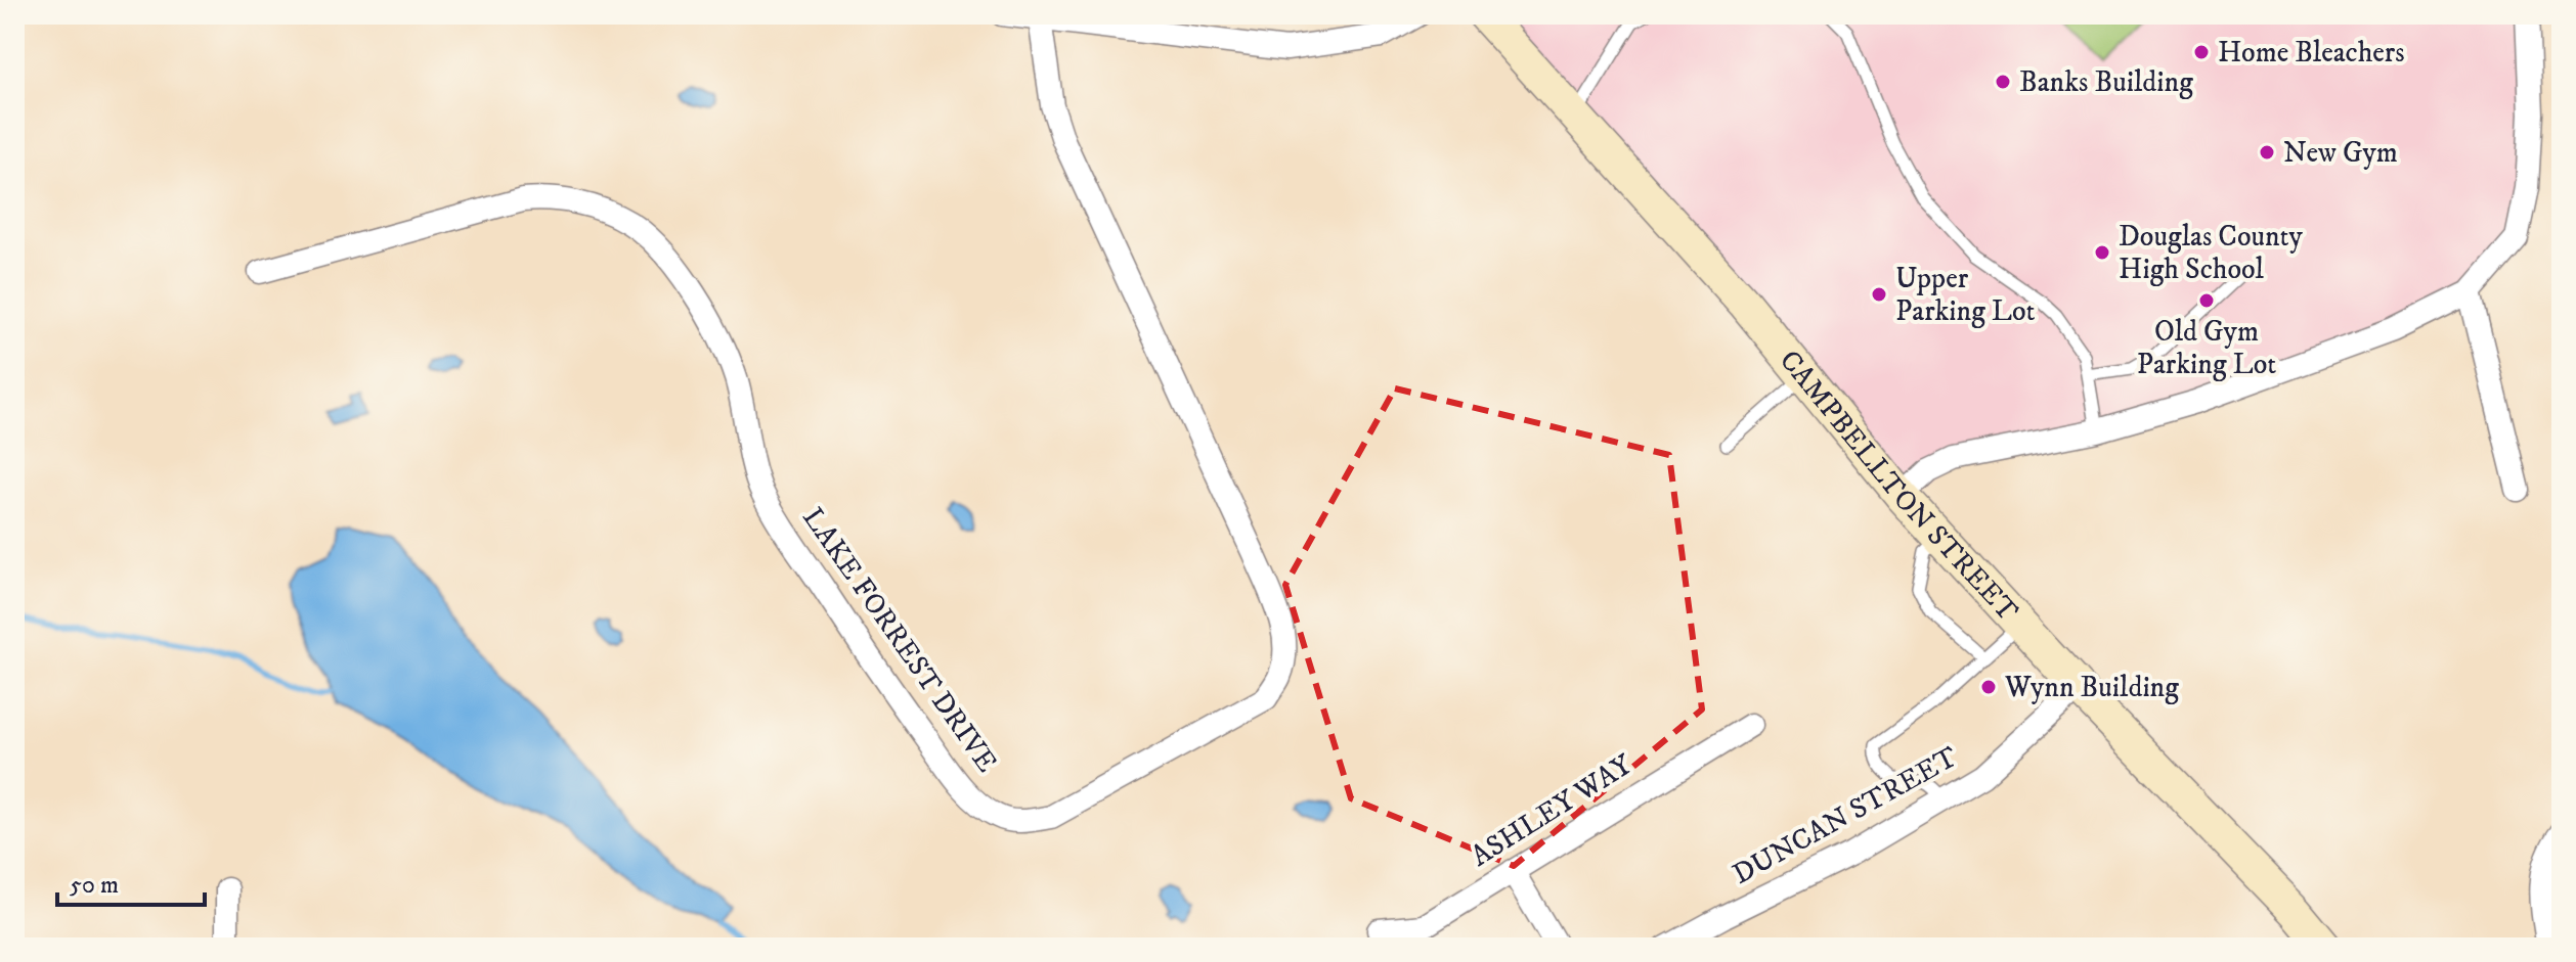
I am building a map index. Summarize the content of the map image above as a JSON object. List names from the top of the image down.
{
  "streets": {
    "main road": ["CAMPBELLTON STREET"],
    "street": ["LAKE FORREST DRIVE", "ASHLEY WAY", "DUNCAN STREET"]
  },
  "crossings": [
    ["CAMPBELLTON STREET", "DUNCAN STREET"]
  ],
  "places": [
    "Home Bleachers",
    "Banks Building",
    "New Gym",
    "Douglas County High School",
    "Upper Parking Lot",
    "Old Gym Parking Lot",
    "Wynn Building"
  ],
  "scale_bar": "50 m"
}
